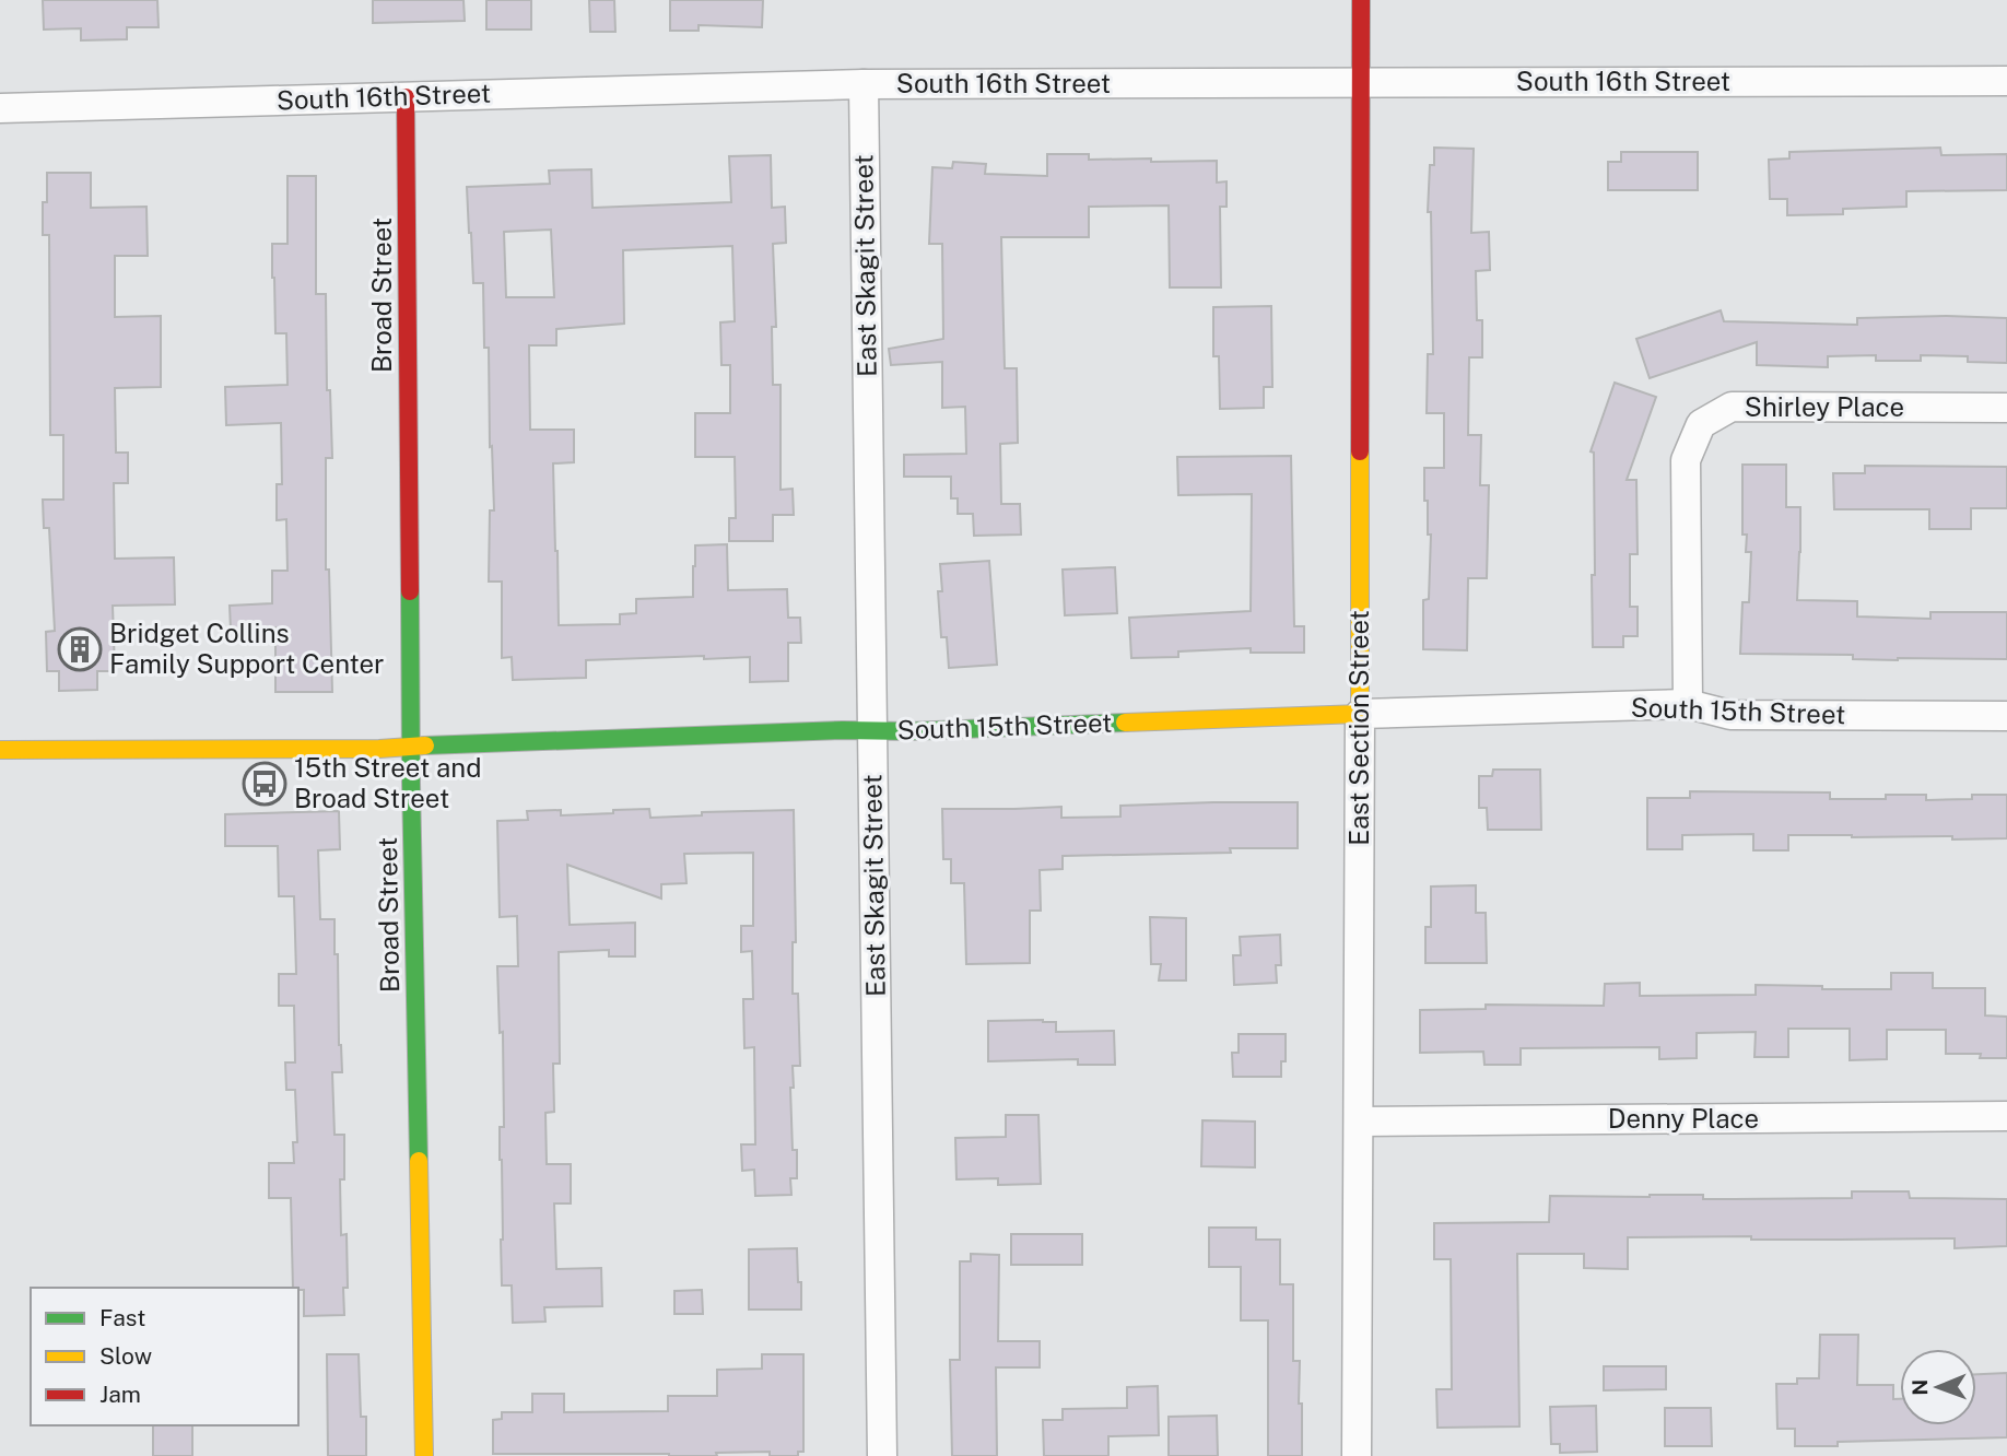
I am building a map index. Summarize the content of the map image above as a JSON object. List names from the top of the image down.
{
  "streets": {
    "street": [
      "South 16th Street",
      "East Skagit Street",
      "Broad Street",
      "Shirley Place",
      "South 15th Street",
      "East Section Street",
      "Denny Place"
    ]
  },
  "crossings": [
    ["South 16th Street", "East Skagit Street"],
    ["South 16th Street", "Broad Street"],
    ["South 16th Street", "East Section Street"],
    ["East Skagit Street", "South 15th Street"],
    ["Broad Street", "South 15th Street"],
    ["Shirley Place", "South 15th Street"],
    ["South 15th Street", "East Section Street"],
    ["East Section Street", "Denny Place"]
  ],
  "places": {
    "building": ["Bridget Collins Family Support Center"],
    "bus stop": ["15th Street and Broad Street"]
  },
  "legend": ["Fast", "Slow", "Jam"],
  "north": "left"
}
